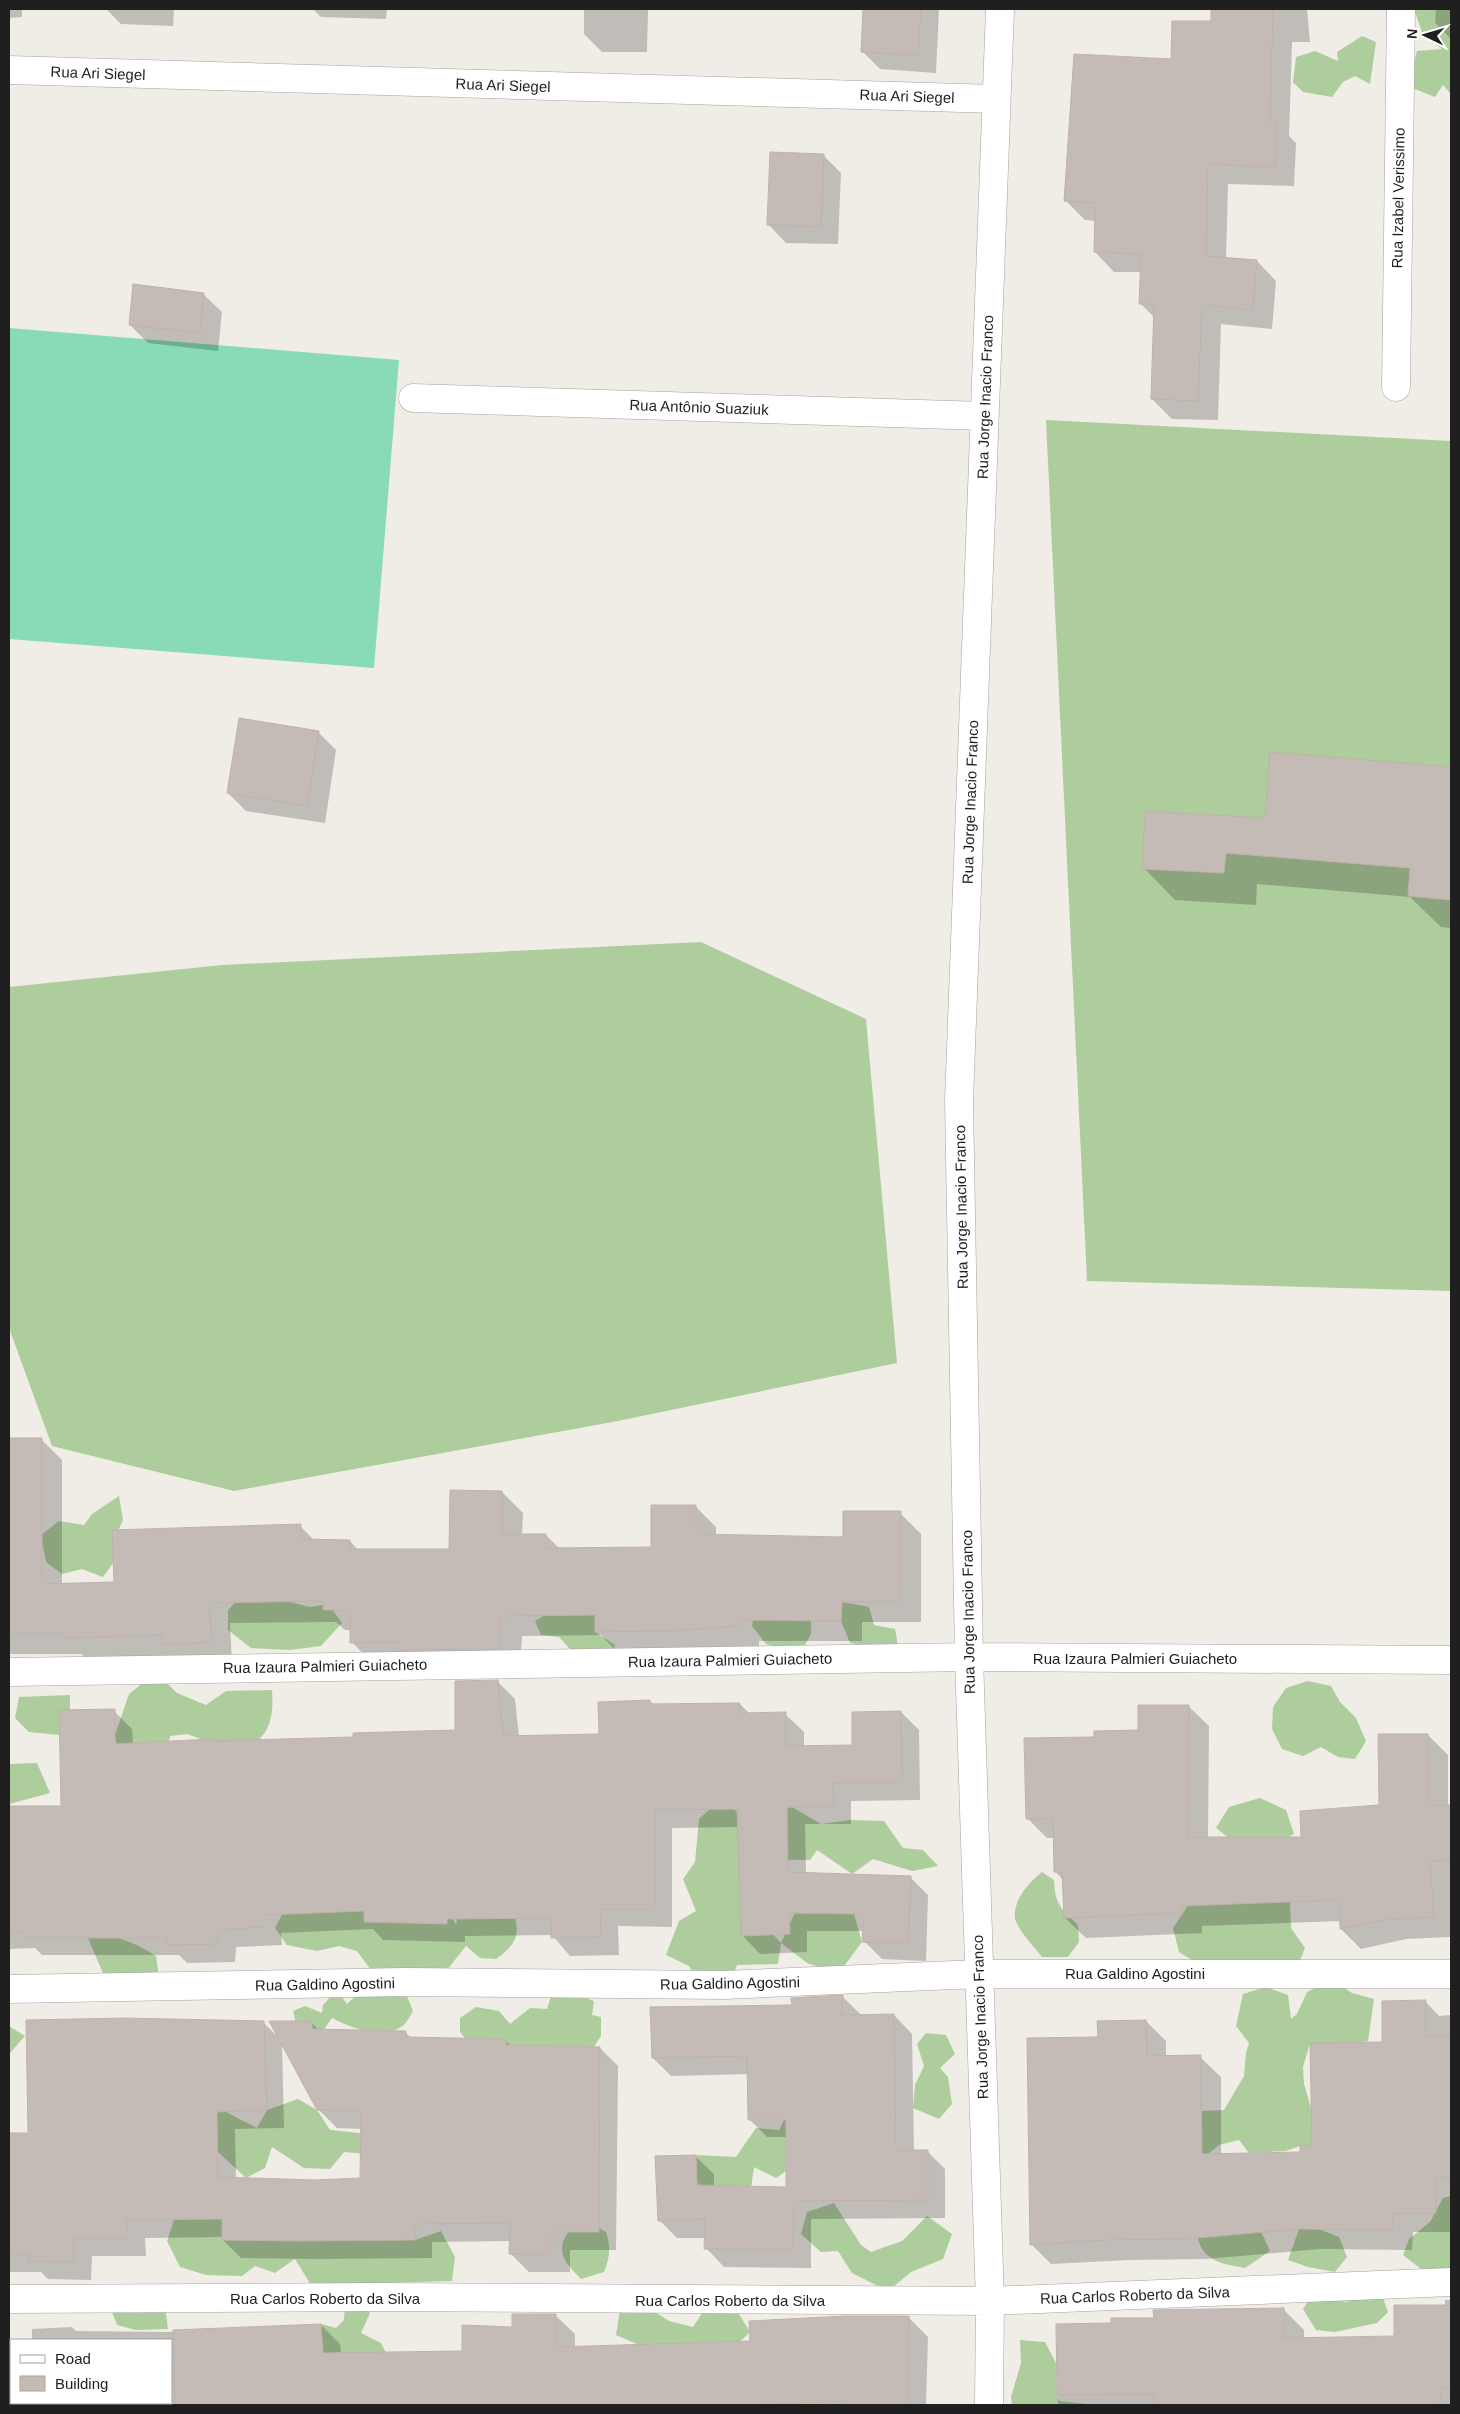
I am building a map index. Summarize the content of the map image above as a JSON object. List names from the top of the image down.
{
  "streets": {
    "street": [
      "Rua Ari Siegel",
      "Rua Izabel Verissimo",
      "Rua Jorge Inacio Franco",
      "Rua Antônio Suaziuk",
      "Rua Izaura Palmieri Guiacheto",
      "Rua Galdino Agostini",
      "Rua Carlos Roberto da Silva"
    ]
  },
  "crossings": [
    ["Rua Ari Siegel", "Rua Jorge Inacio Franco"],
    ["Rua Jorge Inacio Franco", "Rua Antônio Suaziuk"],
    ["Rua Jorge Inacio Franco", "Rua Izaura Palmieri Guiacheto"],
    ["Rua Jorge Inacio Franco", "Rua Galdino Agostini"],
    ["Rua Jorge Inacio Franco", "Rua Carlos Roberto da Silva"]
  ],
  "legend": ["Road", "Building"],
  "north": "left"
}
